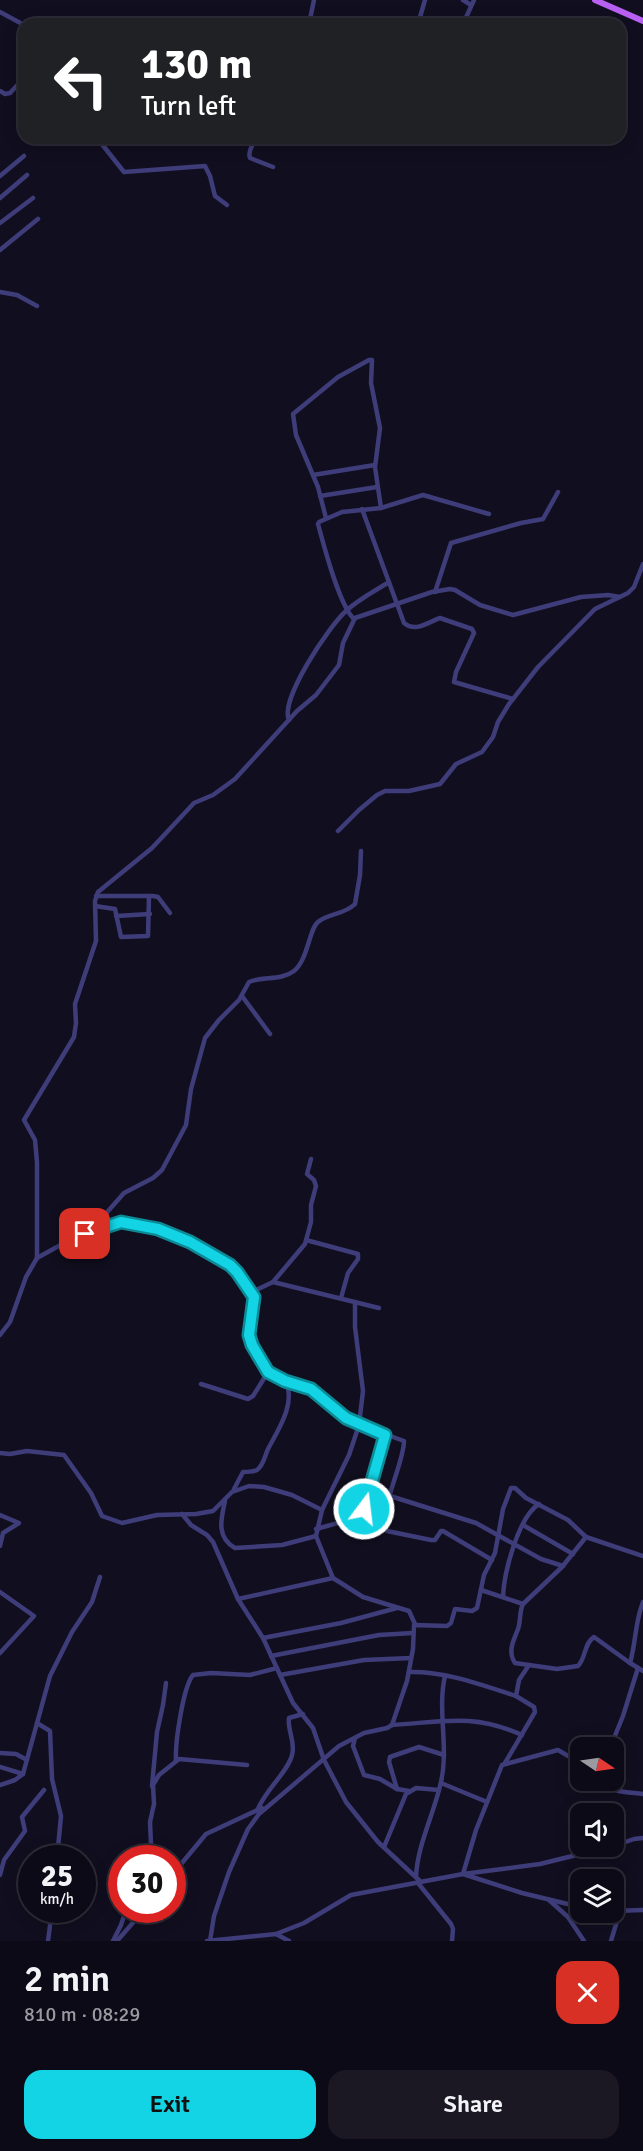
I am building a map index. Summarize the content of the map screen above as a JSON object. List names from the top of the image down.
{
  "north": "right",
  "page": {
    "turn": ["130 m", "Turn left"],
    "speed": "25 km/h",
    "limit": "30",
    "heading": ["2 min", "810 m · 08:29"],
    "buttons": ["Exit", "Share"]
  }
}
